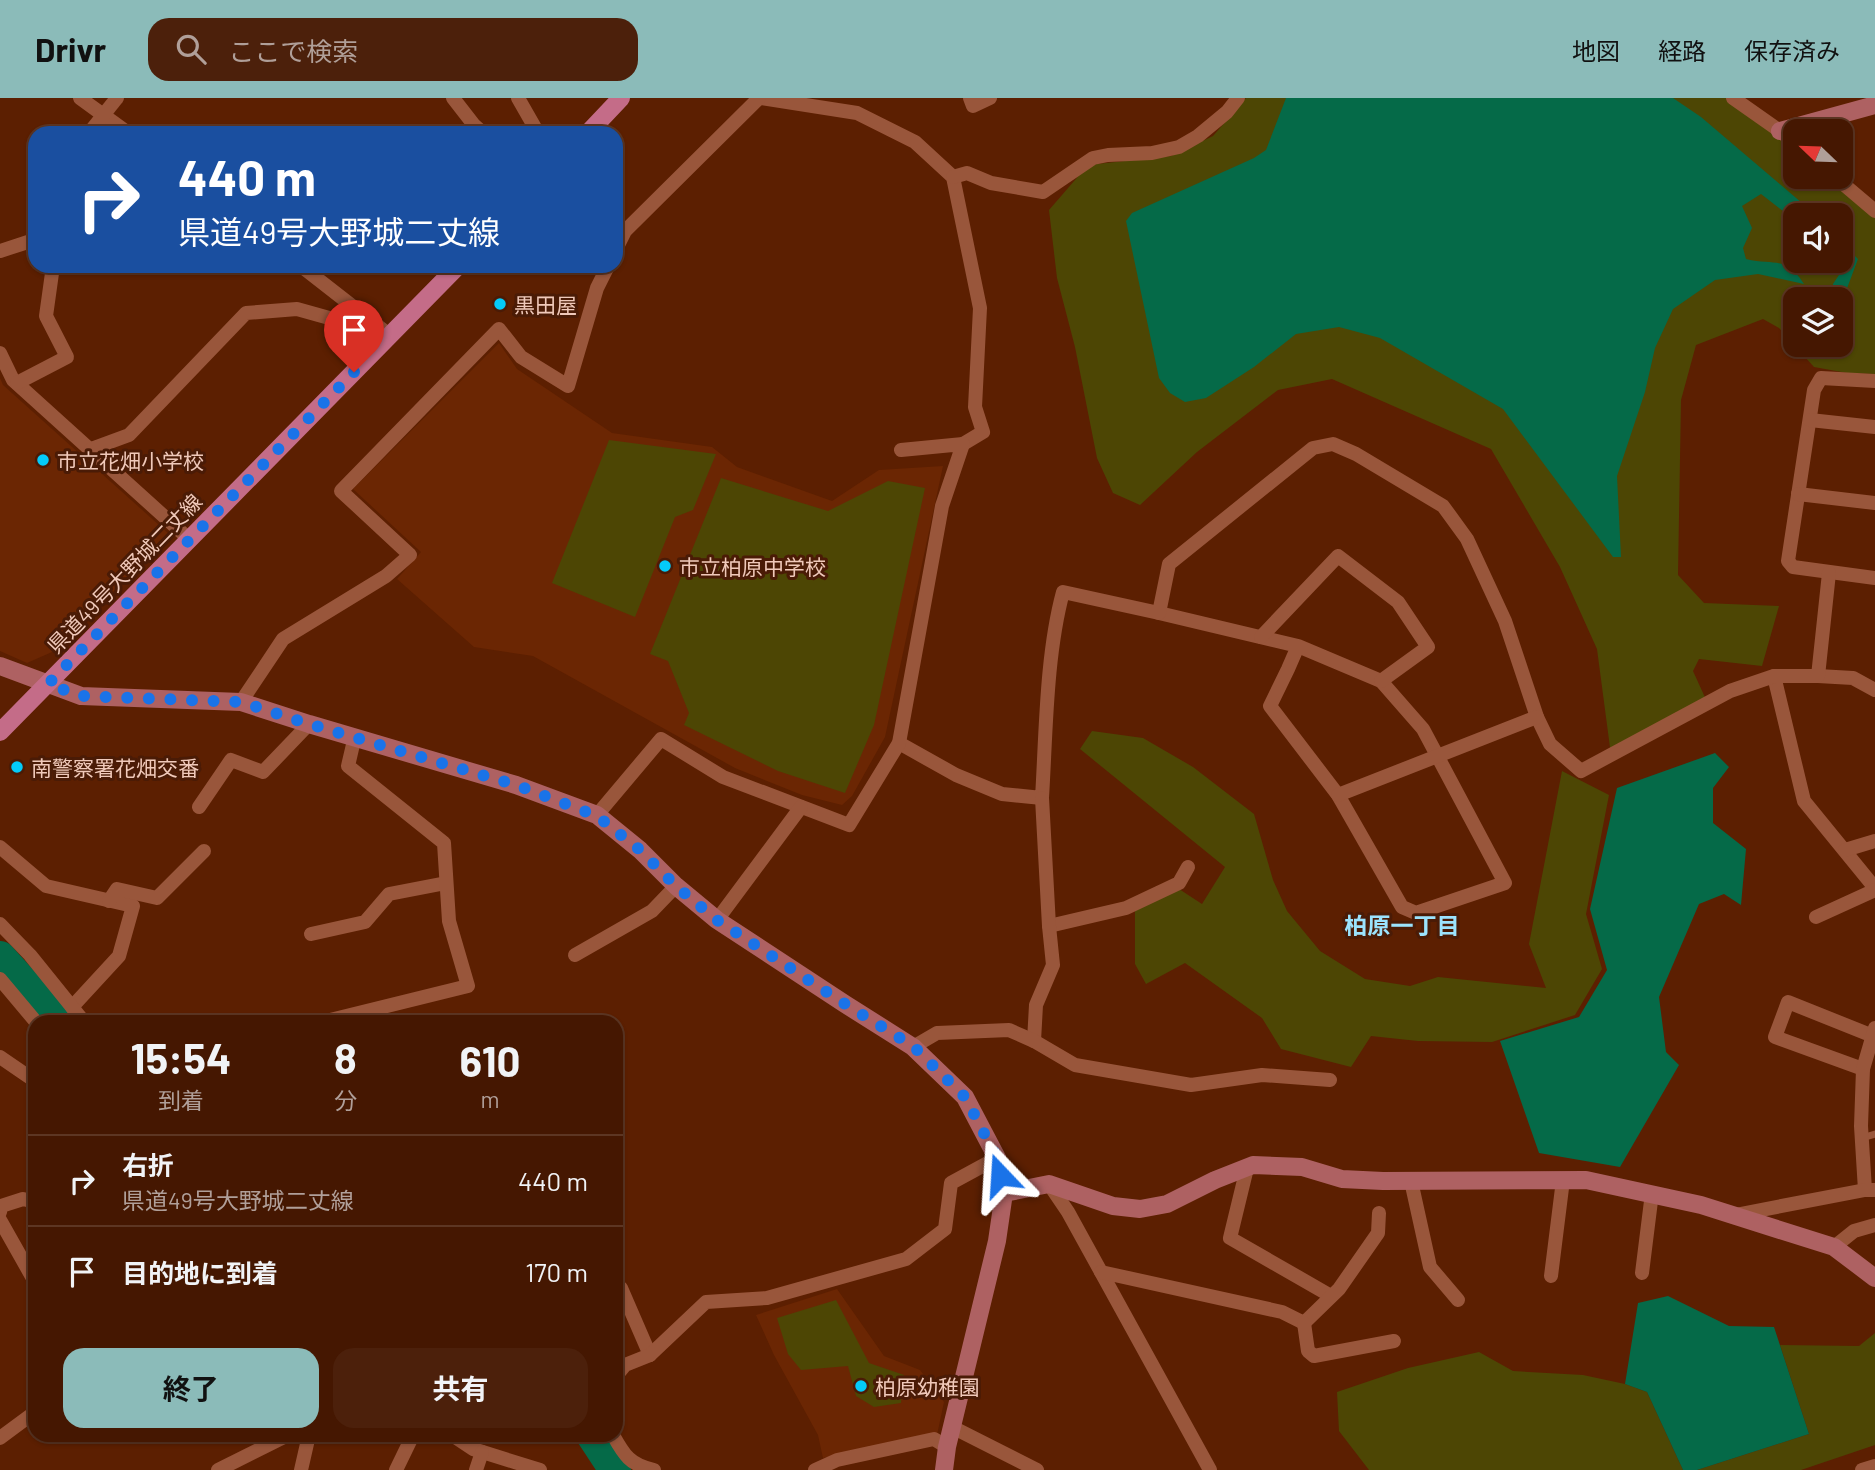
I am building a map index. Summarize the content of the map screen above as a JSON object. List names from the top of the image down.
{
  "streets": {
    "main road": ["県道49号大野城二丈線"]
  },
  "districts": ["柏原一丁目"],
  "places": [
    "黒田屋",
    "市立花畑小学校",
    "市立柏原中学校",
    "南警察署花畑交番",
    "柏原幼稚園"
  ],
  "north": "top left",
  "page": {
    "header": "Drivr",
    "search": "ここで検索",
    "nav": ["地図", "経路", "保存済み"],
    "turn": ["440 m", "県道49号大野城二丈線"],
    "eta": [
      "15:54",
      "到着",
      "8",
      "分",
      "610",
      "m"
    ],
    "list": [
      {
        "name": "右折",
        "note": "県道49号大野城二丈線",
        "value": "440 m"
      },
      {
        "name": "目的地に到着",
        "value": "170 m"
      }
    ],
    "buttons": ["終了", "共有"]
  }
}
